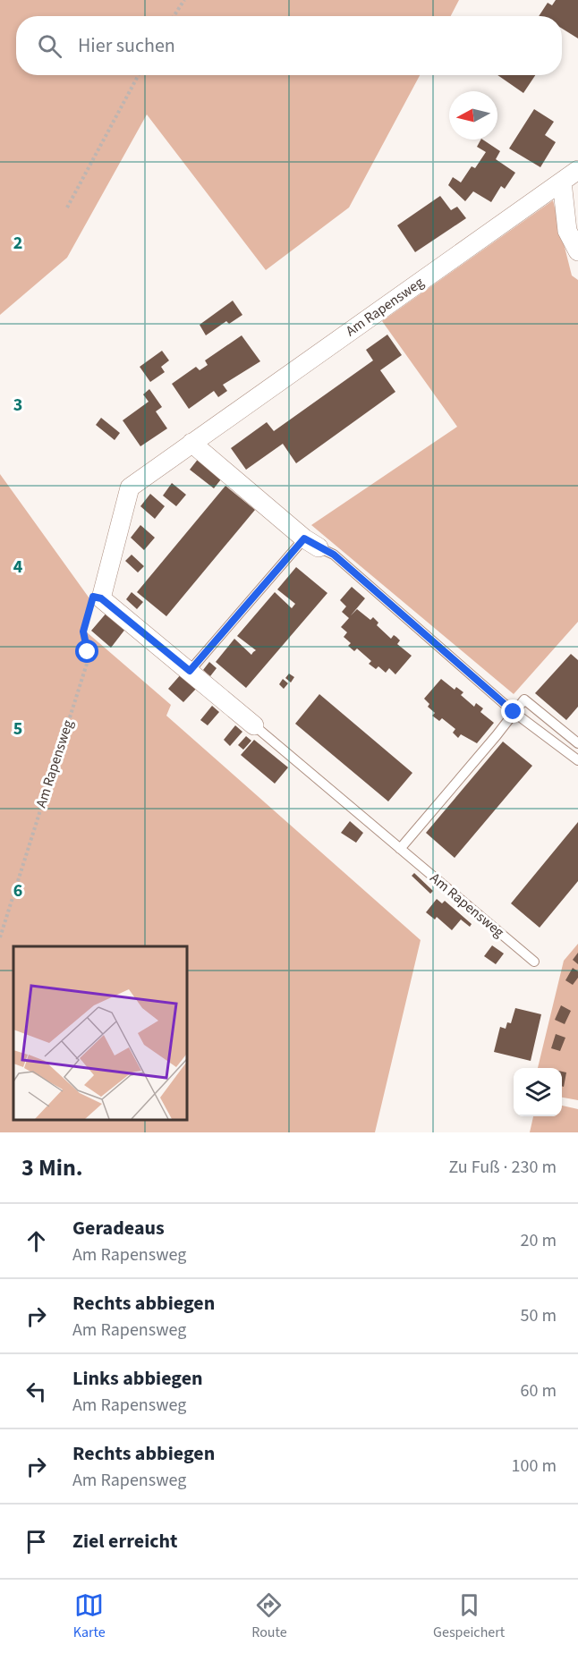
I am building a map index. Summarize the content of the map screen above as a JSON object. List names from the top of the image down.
{
  "streets": {
    "street": ["Am Rapensweg"]
  },
  "north": "left",
  "page": {
    "search": "Hier suchen",
    "heading": ["3 Min.", "Zu Fuß · 230 m"],
    "list": [
      ["Geradeaus", "Am Rapensweg", "20 m"],
      ["Rechts abbiegen", "Am Rapensweg", "50 m"],
      ["Links abbiegen", "Am Rapensweg", "60 m"],
      ["Rechts abbiegen", "Am Rapensweg", "100 m"],
      "Ziel erreicht"
    ],
    "nav": ["Karte", "Route", "Gespeichert"]
  },
  "grid": {
    "rows": [
      "2",
      "3",
      "4",
      "5",
      "6"
    ]
  }
}
